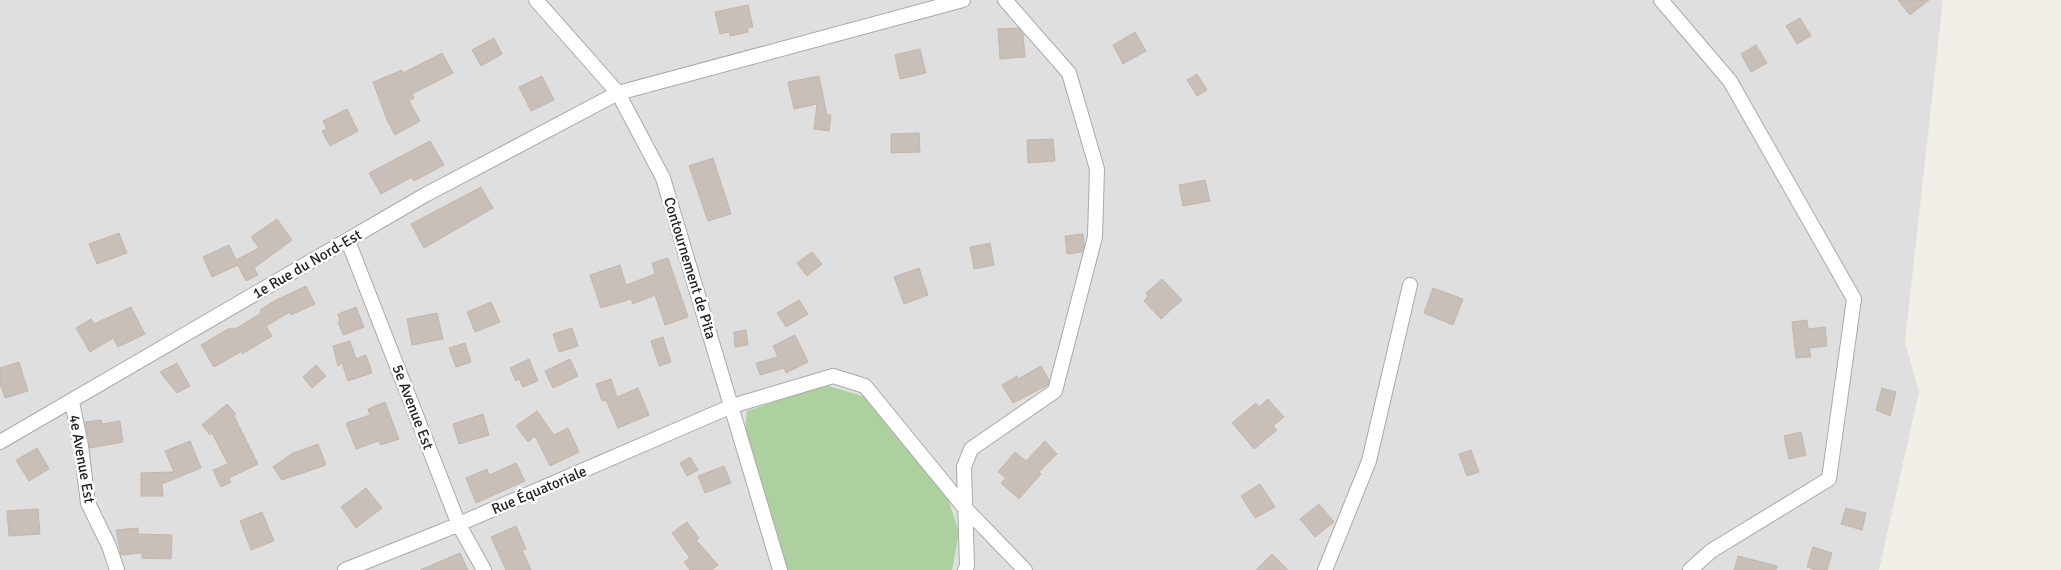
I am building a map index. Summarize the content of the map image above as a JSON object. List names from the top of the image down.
{
  "streets": {
    "street": [
      "1e Rue du Nord-Est",
      "Contournement de Pita",
      "5e Avenue Est",
      "4e Avenue Est",
      "Rue Équatoriale"
    ]
  },
  "crossings": [
    ["1e Rue du Nord-Est", "Contournement de Pita"],
    ["1e Rue du Nord-Est", "5e Avenue Est"],
    ["1e Rue du Nord-Est", "4e Avenue Est"],
    ["Contournement de Pita", "Rue Équatoriale"],
    ["5e Avenue Est", "Rue Équatoriale"]
  ]
}
